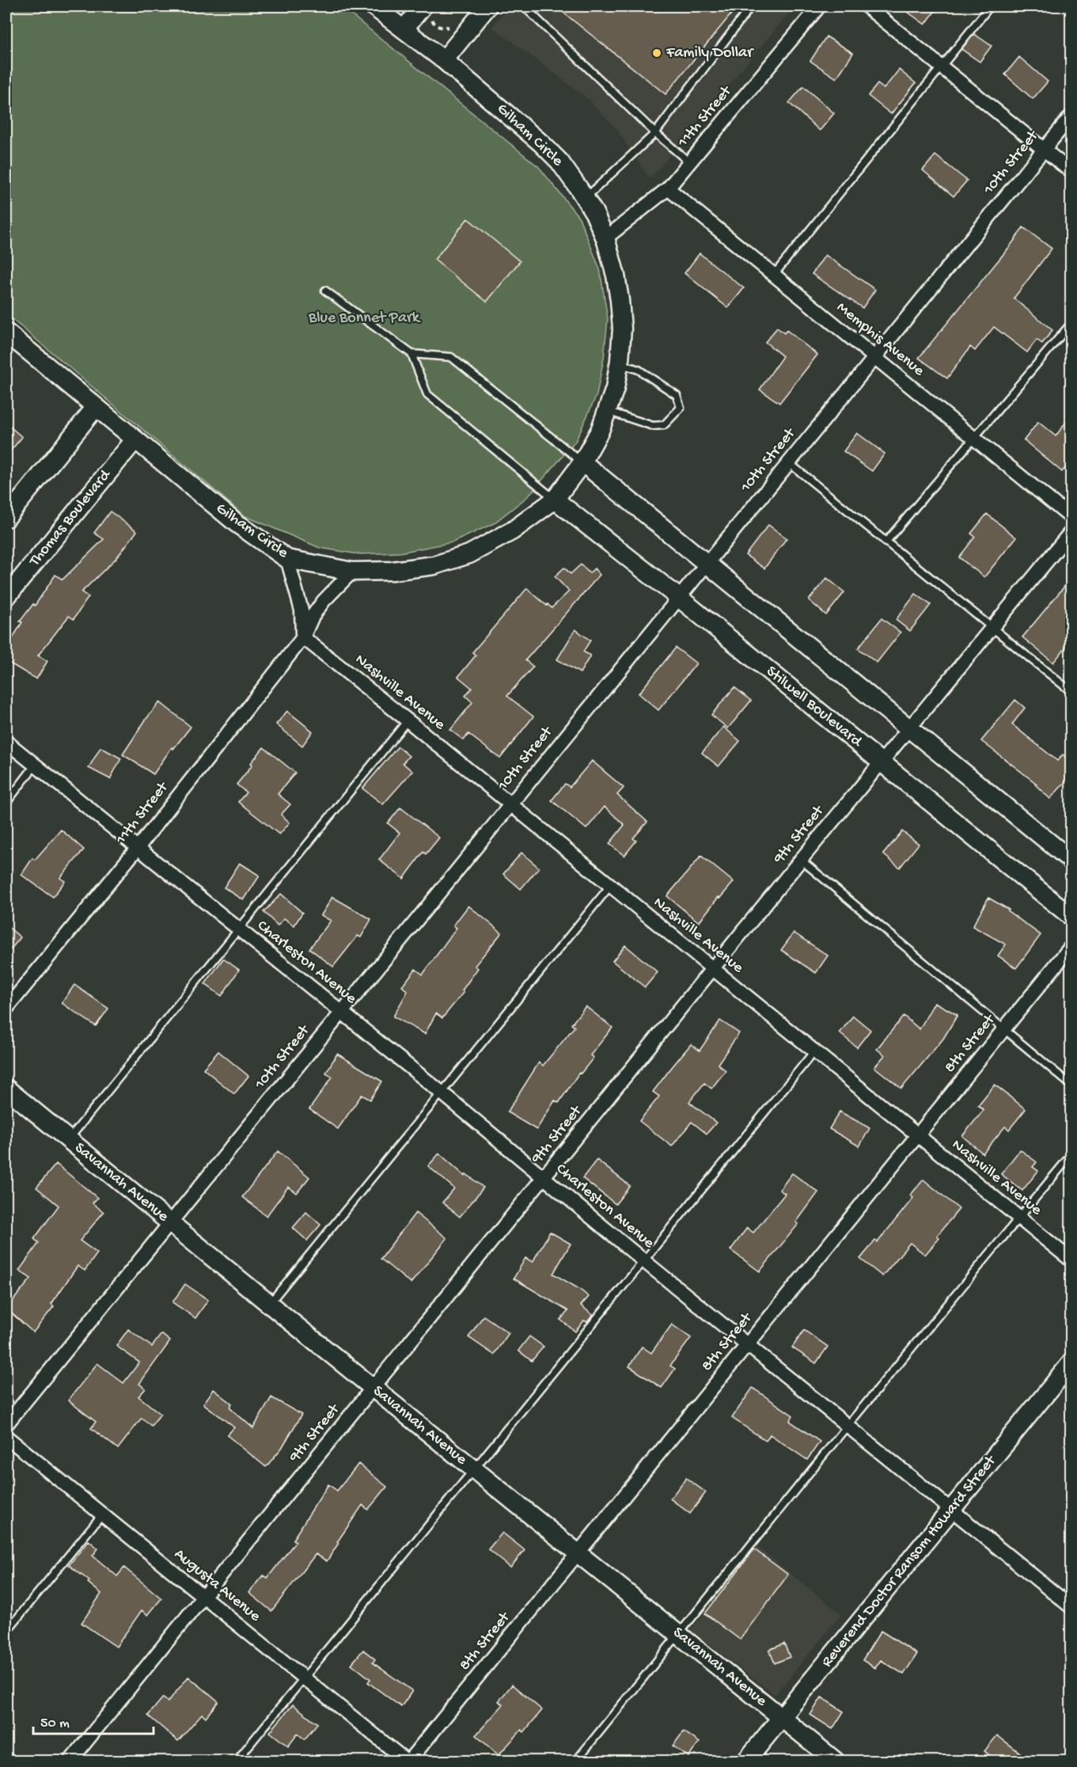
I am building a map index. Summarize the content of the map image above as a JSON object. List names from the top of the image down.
{
  "streets": {
    "main road": [
      "Gilham Circle",
      "Thomas Boulevard",
      "Stilwell Boulevard",
      "Savannah Avenue",
      "Reverend Doctor Ransom Howard Street"
    ],
    "street": [
      "11th Street",
      "10th Street",
      "Memphis Avenue",
      "Nashville Avenue",
      "9th Street",
      "Charleston Avenue",
      "8th Street",
      "Augusta Avenue"
    ]
  },
  "crossings": [
    ["11th Street", "Gilham Circle"],
    ["11th Street", "Memphis Avenue"],
    ["11th Street", "Nashville Avenue"],
    ["11th Street", "Charleston Avenue"],
    ["Gilham Circle", "Thomas Boulevard"],
    ["Gilham Circle", "Stilwell Boulevard"],
    ["10th Street", "Memphis Avenue"],
    ["10th Street", "Nashville Avenue"],
    ["10th Street", "Stilwell Boulevard"],
    ["10th Street", "Charleston Avenue"],
    ["10th Street", "Savannah Avenue"],
    ["Nashville Avenue", "9th Street"],
    ["Nashville Avenue", "8th Street"],
    ["Stilwell Boulevard", "9th Street"],
    ["9th Street", "Charleston Avenue"],
    ["9th Street", "Savannah Avenue"],
    ["9th Street", "Augusta Avenue"],
    ["Charleston Avenue", "8th Street"],
    ["Charleston Avenue", "Reverend Doctor Ransom Howard Street"],
    ["8th Street", "Savannah Avenue"],
    ["8th Street", "Augusta Avenue"],
    ["Savannah Avenue", "Reverend Doctor Ransom Howard Street"]
  ],
  "parks": ["Blue Bonnet Park"],
  "places": ["Family Dollar"],
  "scale_bar": "50 m"
}
